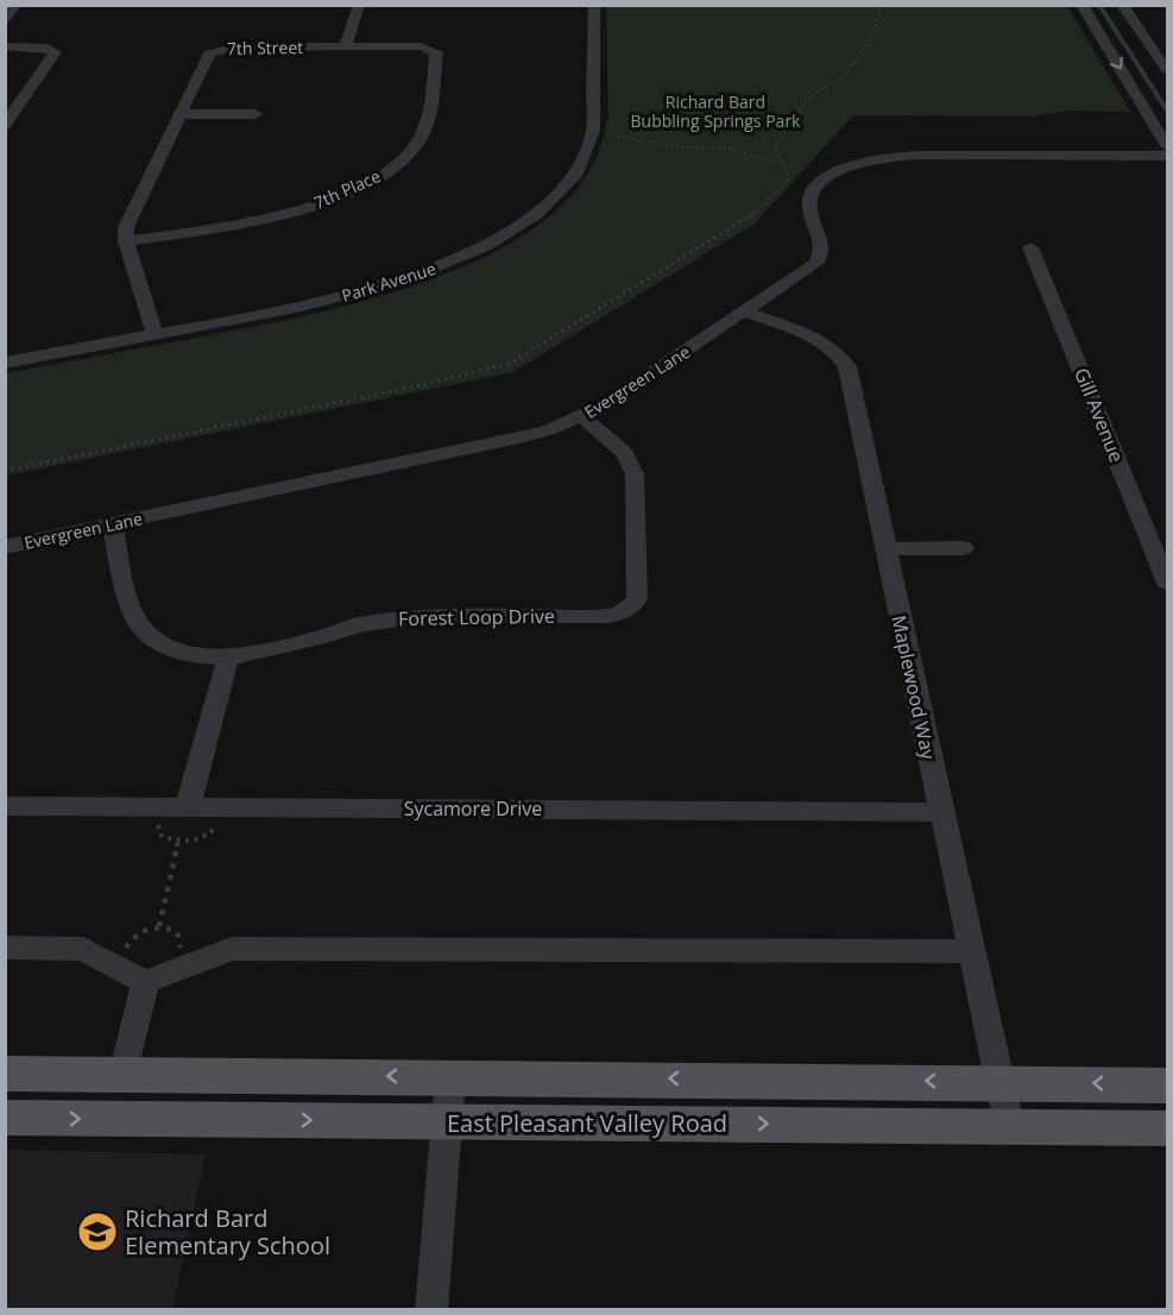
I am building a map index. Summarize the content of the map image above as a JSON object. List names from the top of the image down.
{
  "streets": {
    "main road": ["East Pleasant Valley Road"],
    "street": [
      "7th Street",
      "7th Place",
      "Park Avenue",
      "Evergreen Lane",
      "Gill Avenue",
      "Forest Loop Drive",
      "Maplewood Way",
      "Sycamore Drive"
    ]
  },
  "crossings": [
    ["7th Street", "7th Place"],
    ["7th Street", "Park Avenue"],
    ["Evergreen Lane", "Forest Loop Drive"],
    ["Evergreen Lane", "Maplewood Way"],
    ["Maplewood Way", "Sycamore Drive"],
    ["Maplewood Way", "East Pleasant Valley Road"]
  ],
  "parks": ["Richard Bard Bubbling Springs Park"],
  "places": {
    "school or university": ["Richard Bard Elementary School"]
  }
}
